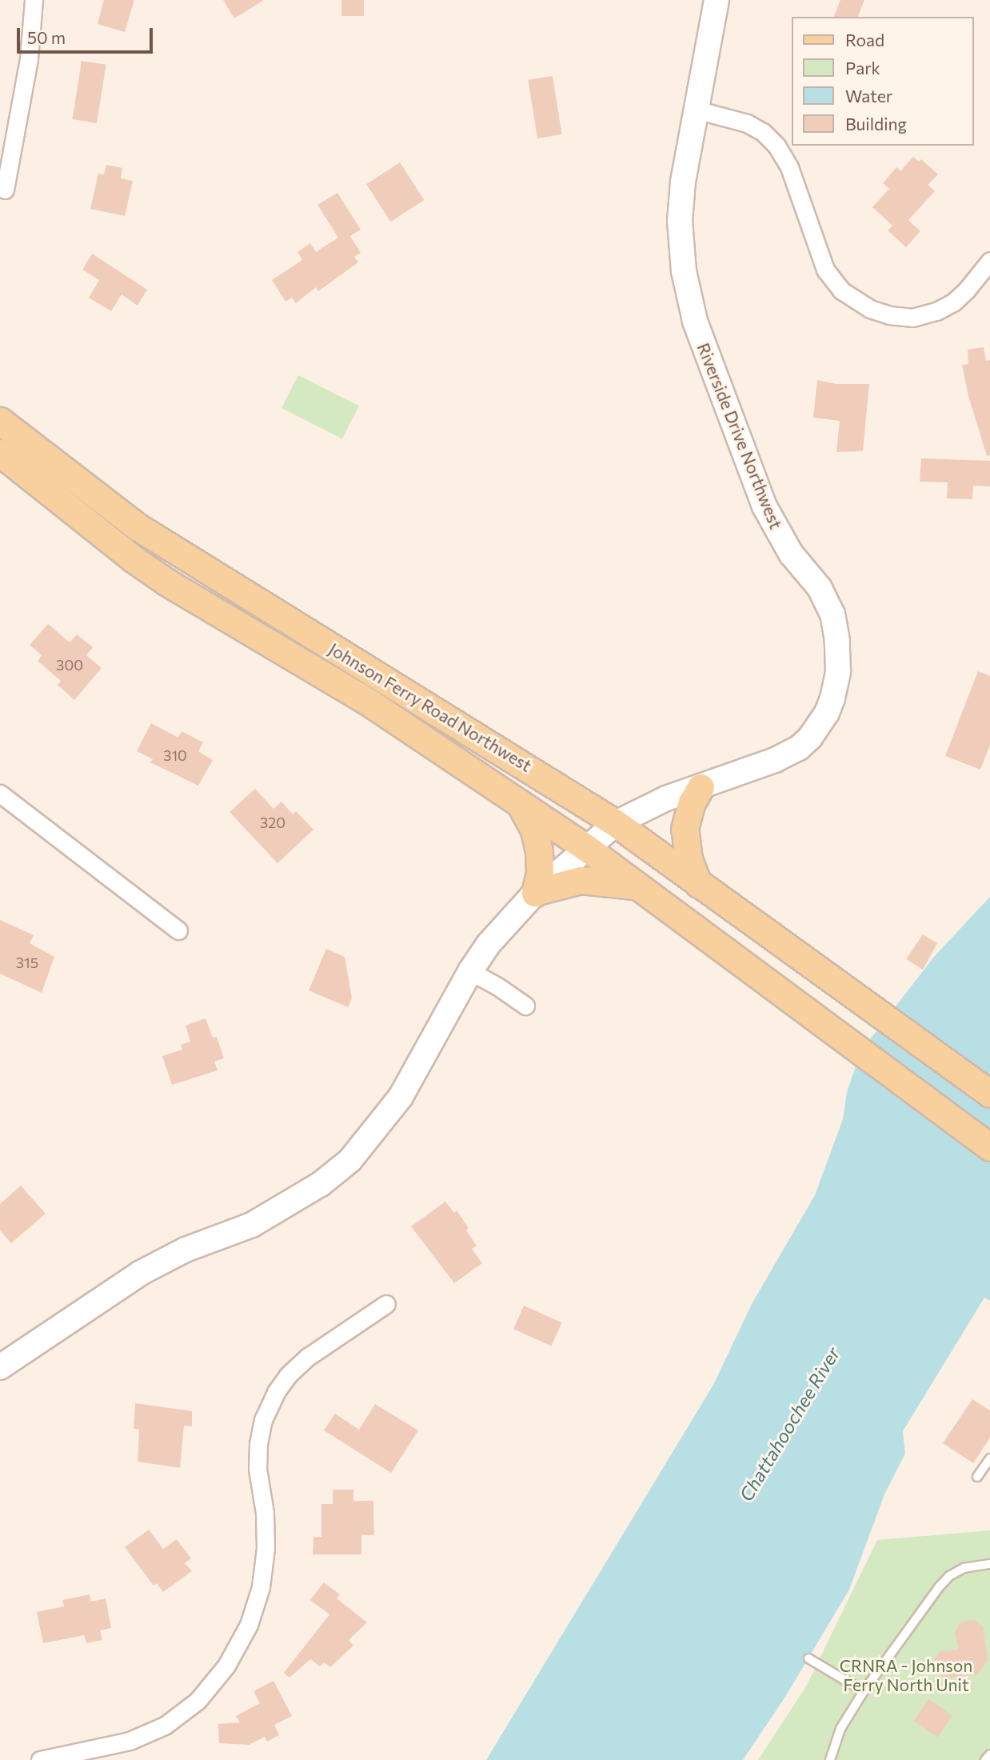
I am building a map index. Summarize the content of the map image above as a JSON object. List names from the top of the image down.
{
  "streets": {
    "main road": ["Johnson Ferry Road Northwest"],
    "street": ["Riverside Drive Northwest"]
  },
  "crossings": [
    ["Riverside Drive Northwest", "Johnson Ferry Road Northwest"]
  ],
  "water": ["Chattahoochee River"],
  "parks": ["CRNRA - Johnson Ferry North Unit"],
  "house_numbers": [
    "300",
    "310",
    "320",
    "315"
  ],
  "legend": [
    "Road",
    "Park",
    "Water",
    "Building"
  ],
  "scale_bar": "50 m"
}
